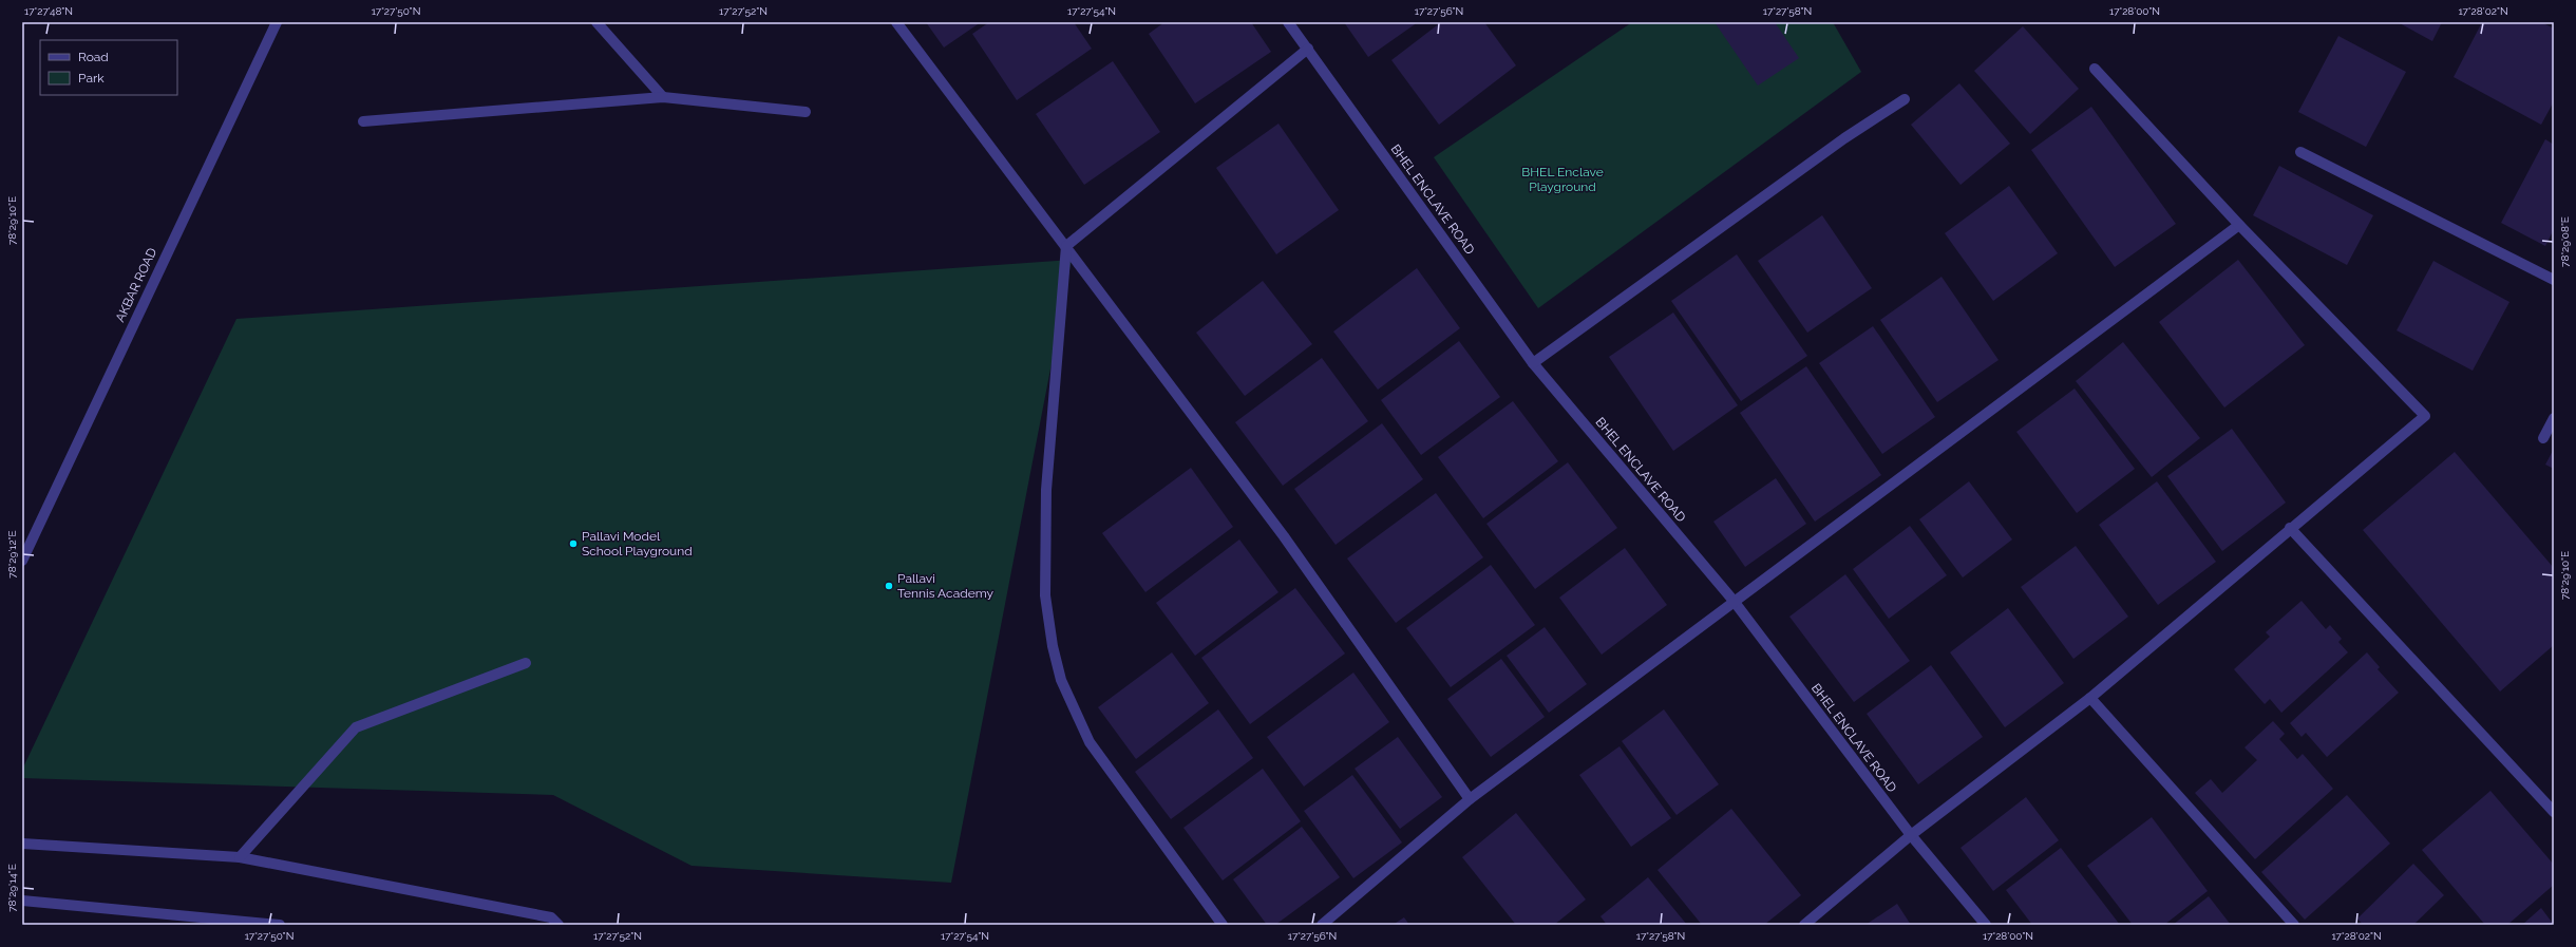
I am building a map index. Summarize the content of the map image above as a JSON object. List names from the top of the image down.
{
  "streets": {
    "street": ["BHEL ENCLAVE ROAD", "AKBAR ROAD"]
  },
  "parks": ["BHEL Enclave Playground"],
  "places": ["Pallavi Model School Playground", "Pallavi Tennis Academy"],
  "legend": ["Road", "Park"],
  "coordinates": [
    "17°27'48\"N",
    "17°27'50\"N",
    "17°27'52\"N",
    "17°27'54\"N",
    "17°27'56\"N",
    "17°27'58\"N",
    "17°28'00\"N",
    "17°28'02\"N",
    "78°29'10\"E",
    "78°29'08\"E",
    "78°29'12\"E",
    "78°29'14\"E"
  ]
}
